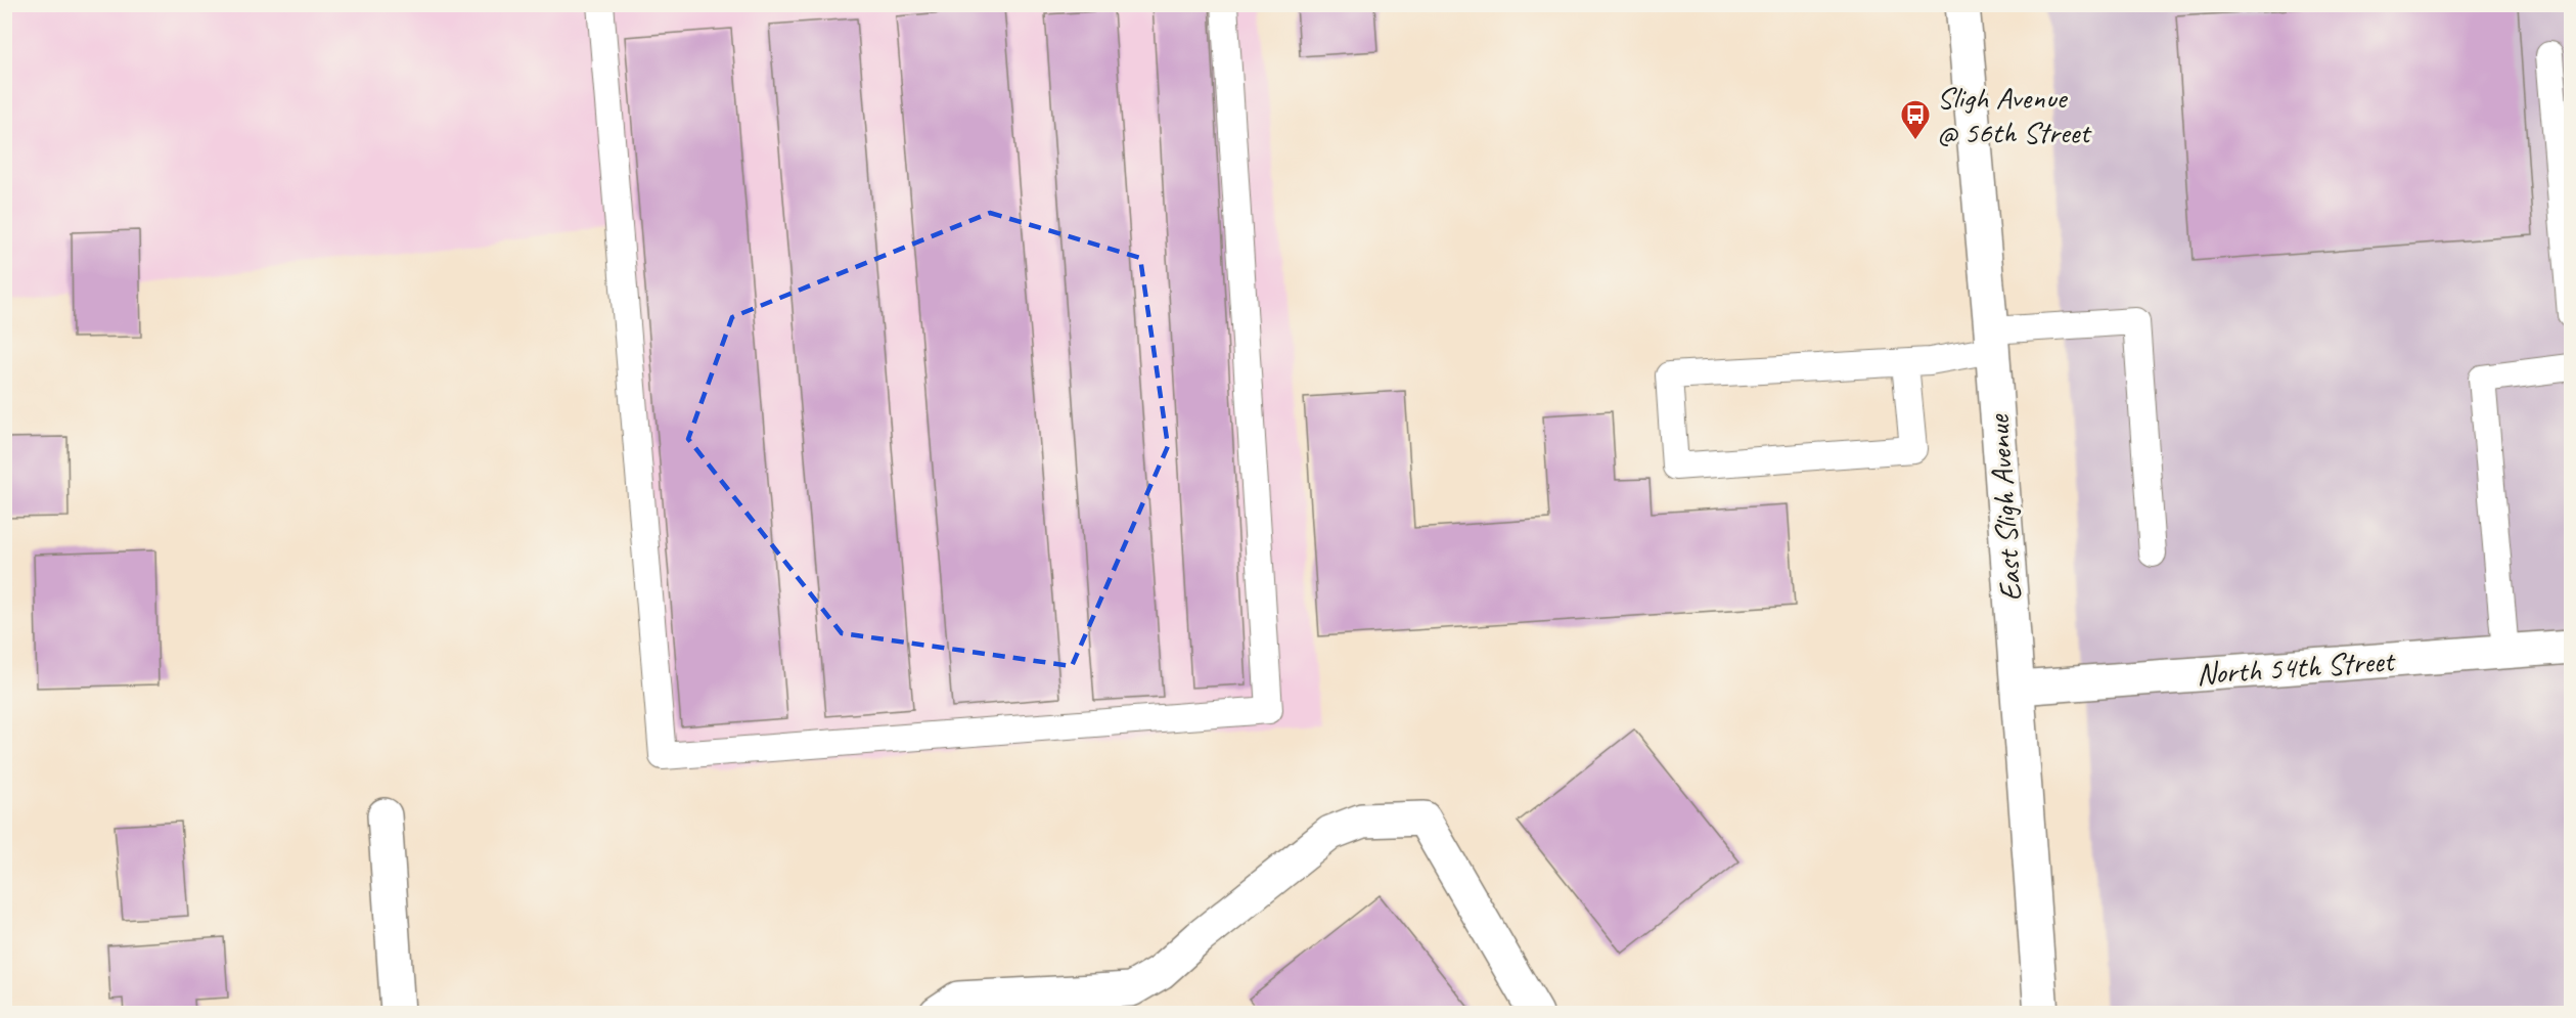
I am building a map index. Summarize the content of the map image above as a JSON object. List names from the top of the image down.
{
  "streets": {
    "street": ["East Sligh Avenue", "North 54th Street"]
  },
  "crossings": [
    ["East Sligh Avenue", "North 54th Street"]
  ],
  "places": {
    "bus stop": ["Sligh Avenue @ 56th Street"]
  }
}
